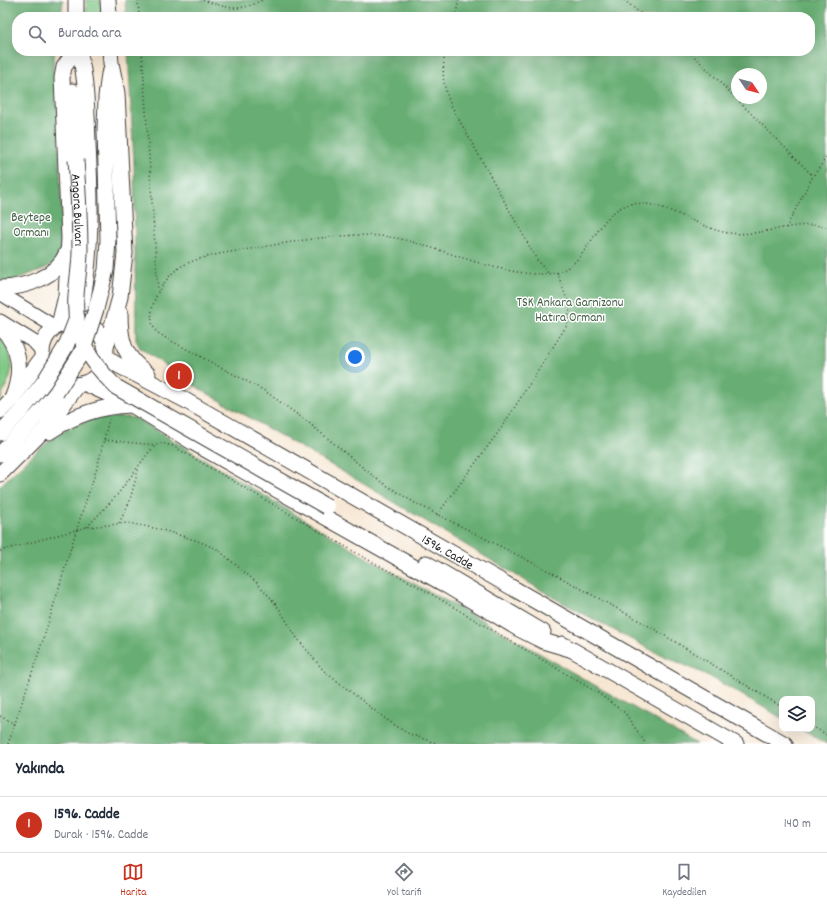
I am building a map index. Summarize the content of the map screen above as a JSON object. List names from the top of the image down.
{
  "streets": {
    "main road": ["Angora Bulvarı", "1596. Cadde"]
  },
  "crossings": [
    ["Angora Bulvarı", "1596. Cadde"]
  ],
  "parks": ["Beytepe Ormanı", "TSK Ankara Garnizonu Hatıra Ormanı"],
  "north": "bottom right",
  "page": {
    "search": "Burada ara",
    "pins": "1",
    "heading": "Yakında",
    "list": [
      {
        "mark": "1",
        "name": "1596. Cadde",
        "note": "Durak · 1596. Cadde",
        "value": "140 m"
      }
    ],
    "nav": ["Harita", "Yol tarifi", "Kaydedilen"]
  }
}
